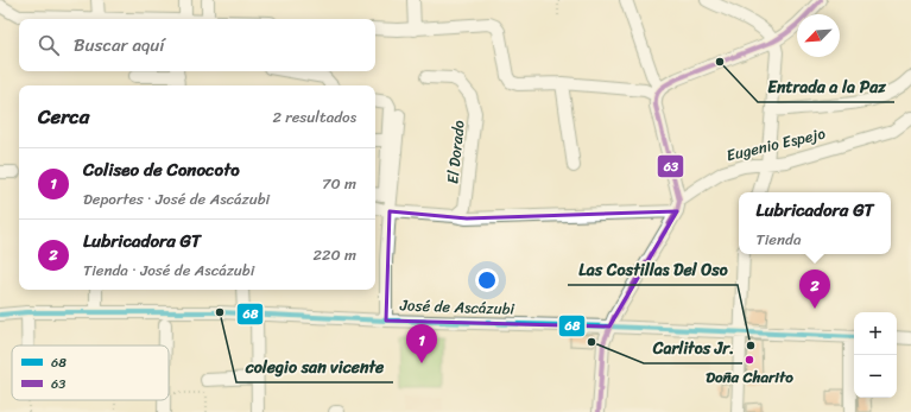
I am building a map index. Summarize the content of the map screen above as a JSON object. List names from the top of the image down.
{
  "streets": {
    "street": ["Eugenio Espejo", "El Dorado", "José de Ascázubi"]
  },
  "places": [
    "Entrada a la Paz",
    "colegio san vicente",
    "Carlitos Jr.",
    "Las Costillas Del Oso",
    "Doña Charito"
  ],
  "lines": ["transit line 63", "transit line 68"],
  "legend": ["68", "63"],
  "north": "bottom left",
  "page": {
    "search": "Buscar aquí",
    "heading": ["Cerca", "2 resultados"],
    "list": [
      {
        "mark": "1",
        "name": "Coliseo de Conocoto",
        "note": "Deportes · José de Ascázubi",
        "value": "70 m"
      },
      {
        "mark": "2",
        "name": "Lubricadora GT",
        "note": "Tienda · José de Ascázubi",
        "value": "220 m"
      }
    ],
    "popup": ["Lubricadora GT", "Tienda"],
    "pins": ["2", "1"],
    "map_buttons": ["+", "−"]
  }
}
